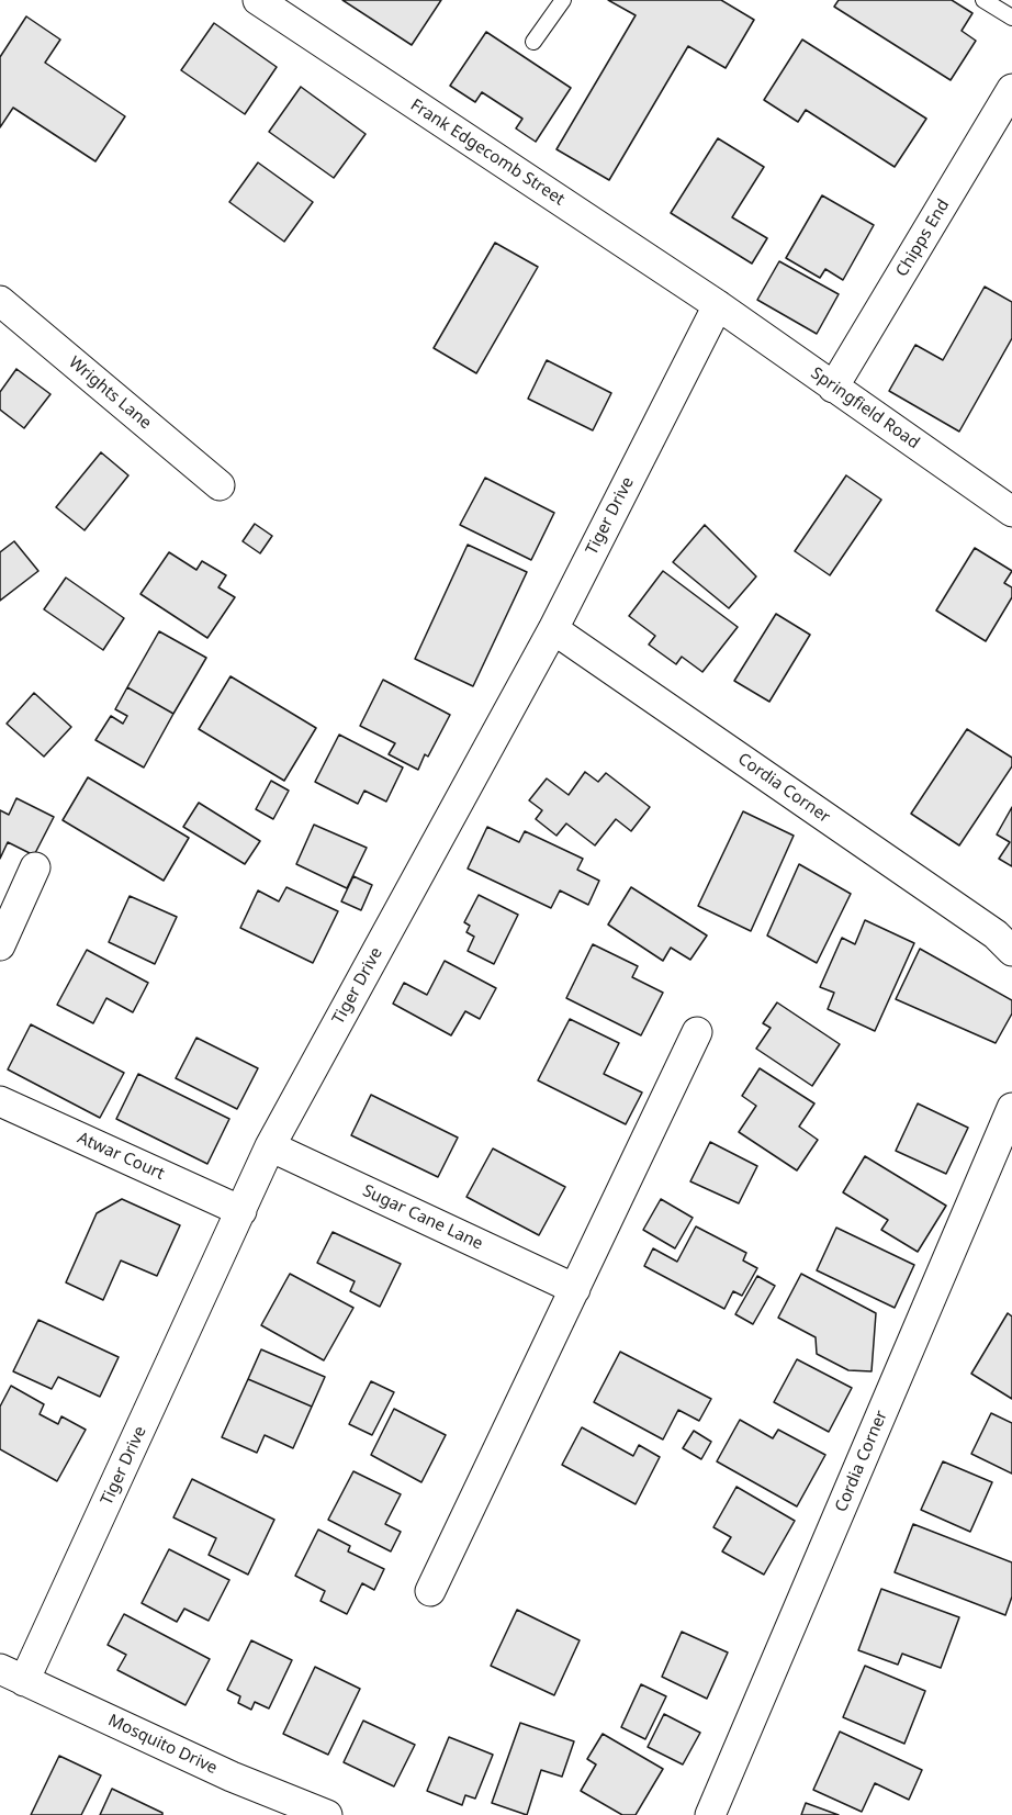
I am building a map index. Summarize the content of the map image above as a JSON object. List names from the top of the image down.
{
  "streets": {
    "street": [
      "Frank Edgecomb Street",
      "Chipps End",
      "Wrights Lane",
      "Springfield Road",
      "Tiger Drive",
      "Cordia Corner",
      "Atwar Court",
      "Sugar Cane Lane",
      "Mosquito Drive"
    ]
  },
  "crossings": [
    ["Frank Edgecomb Street", "Springfield Road"],
    ["Frank Edgecomb Street", "Tiger Drive"],
    ["Chipps End", "Springfield Road"],
    ["Springfield Road", "Tiger Drive"],
    ["Tiger Drive", "Cordia Corner"],
    ["Tiger Drive", "Atwar Court"],
    ["Tiger Drive", "Sugar Cane Lane"],
    ["Tiger Drive", "Mosquito Drive"]
  ]
}
